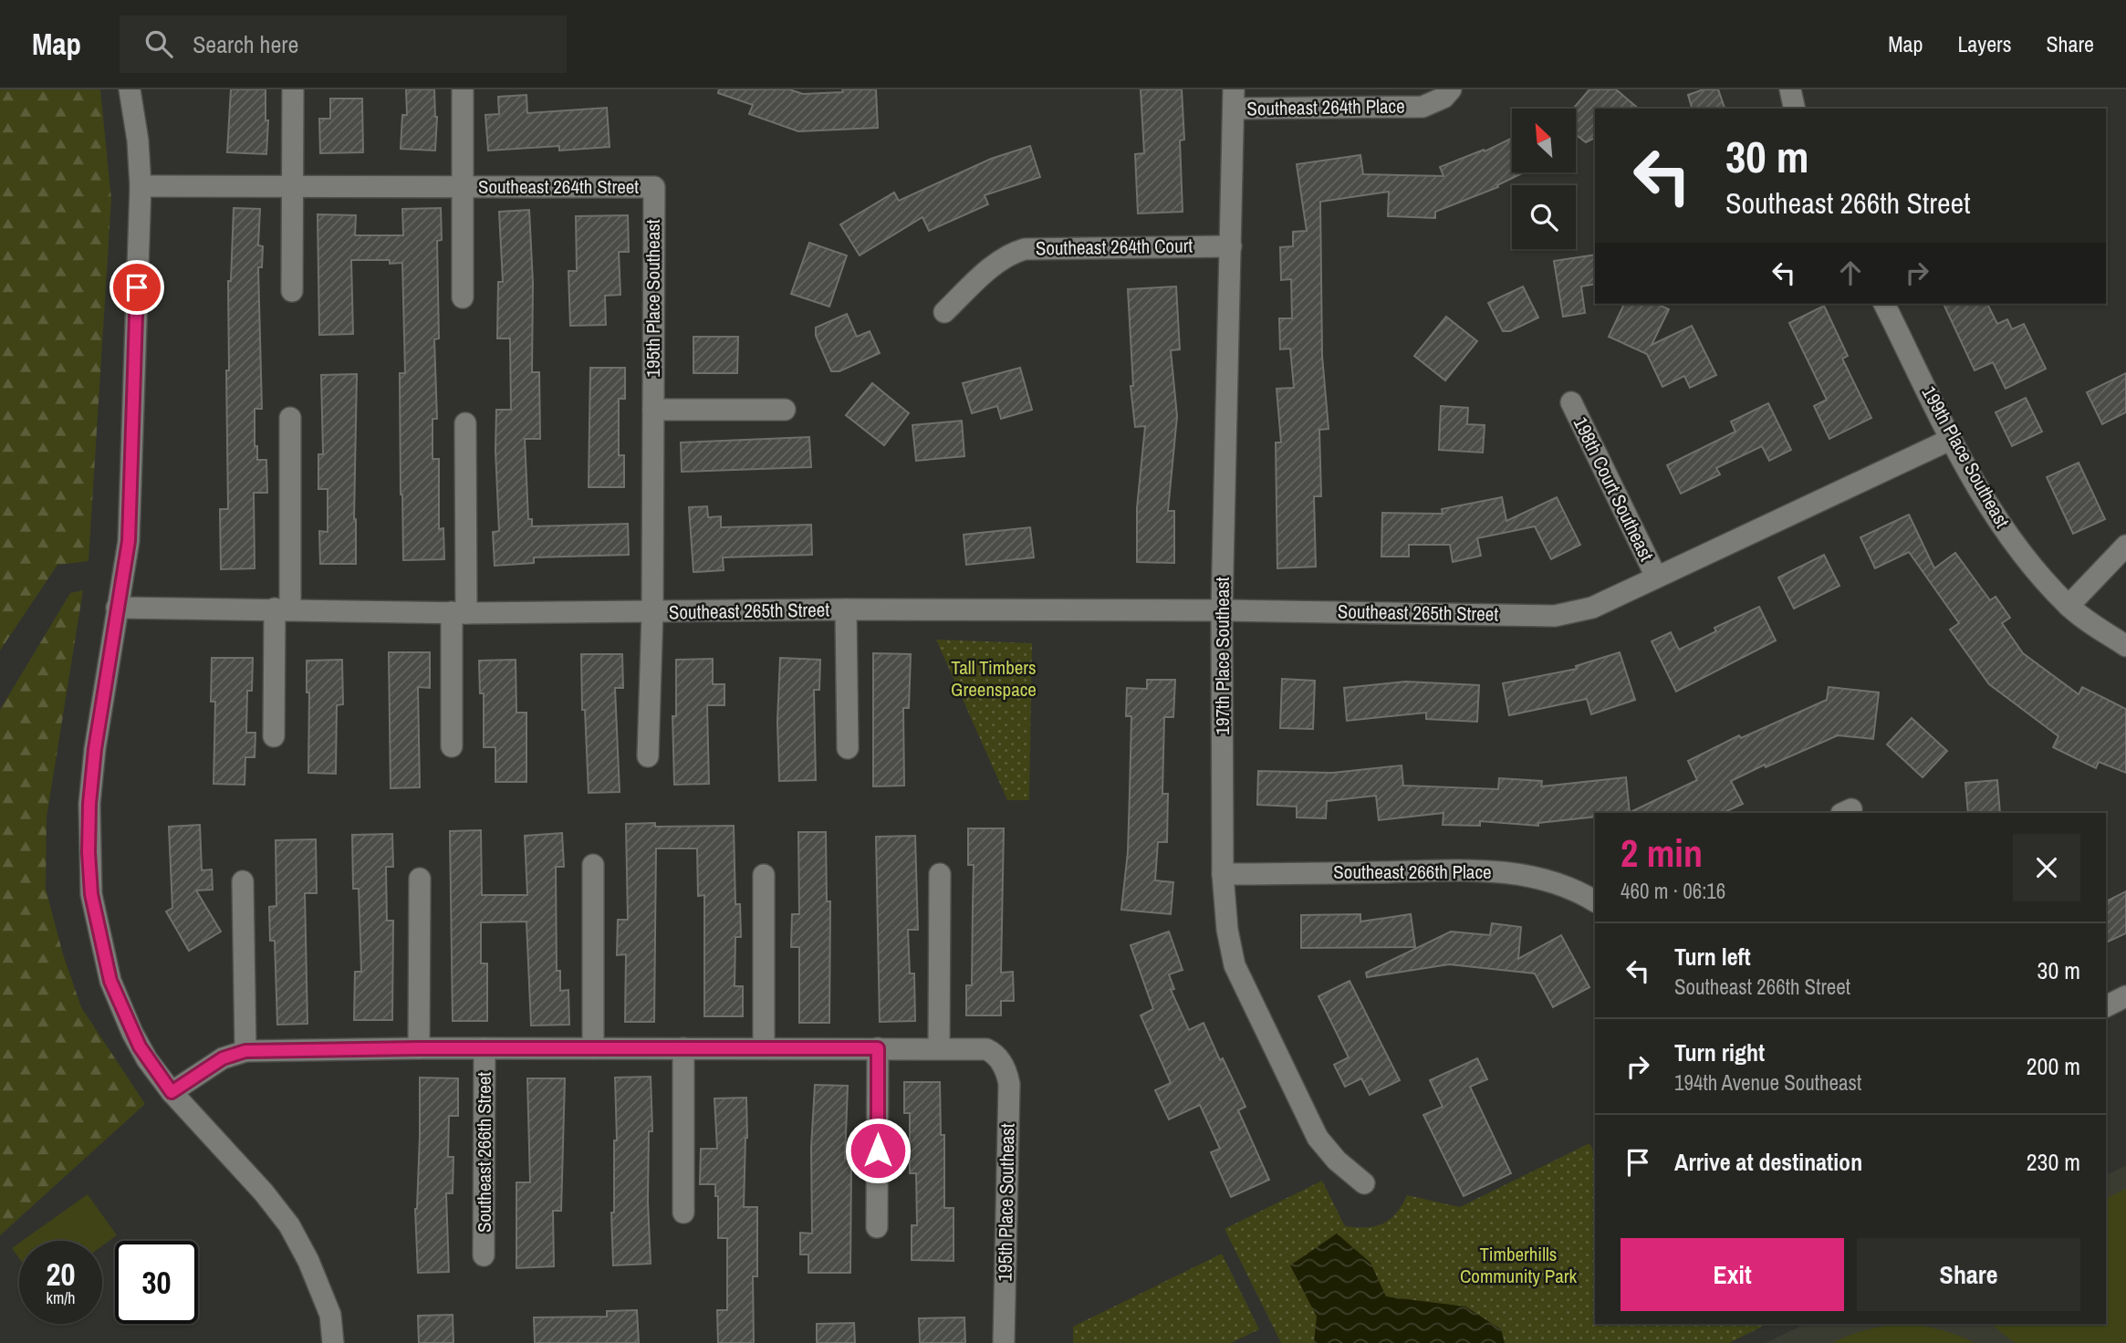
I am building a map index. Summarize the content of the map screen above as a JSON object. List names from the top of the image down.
{
  "streets": {
    "street": [
      "Southeast 264th Place",
      "Southeast 264th Street",
      "Southeast 264th Court",
      "195th Place Southeast",
      "199th Place Southeast",
      "198th Court Southeast",
      "Southeast 265th Street",
      "197th Place Southeast",
      "Southeast 266th Place",
      "Southeast 266th Street"
    ]
  },
  "crossings": [
    ["Southeast 264th Place", "197th Place Southeast"],
    ["Southeast 264th Street", "195th Place Southeast"],
    ["Southeast 264th Court", "197th Place Southeast"],
    ["195th Place Southeast", "Southeast 265th Street"],
    ["195th Place Southeast", "Southeast 266th Street"],
    ["199th Place Southeast", "Southeast 265th Street"],
    ["198th Court Southeast", "Southeast 265th Street"],
    ["Southeast 265th Street", "197th Place Southeast"],
    ["197th Place Southeast", "Southeast 266th Place"]
  ],
  "parks": ["Tall Timbers Greenspace", "Timberhills Community Park"],
  "north": "top left",
  "page": {
    "header": "Map",
    "search": "Search here",
    "nav": ["Map", "Layers", "Share"],
    "turn": ["30 m", "Southeast 266th Street"],
    "heading": ["2 min", "460 m · 06:16"],
    "list": [
      {
        "name": "Turn left",
        "note": "Southeast 266th Street",
        "value": "30 m"
      },
      {
        "name": "Turn right",
        "note": "194th Avenue Southeast",
        "value": "200 m"
      },
      {
        "name": "Arrive at destination",
        "value": "230 m"
      }
    ],
    "buttons": ["Exit", "Share"],
    "speed": "20 km/h",
    "limit": "30"
  }
}
